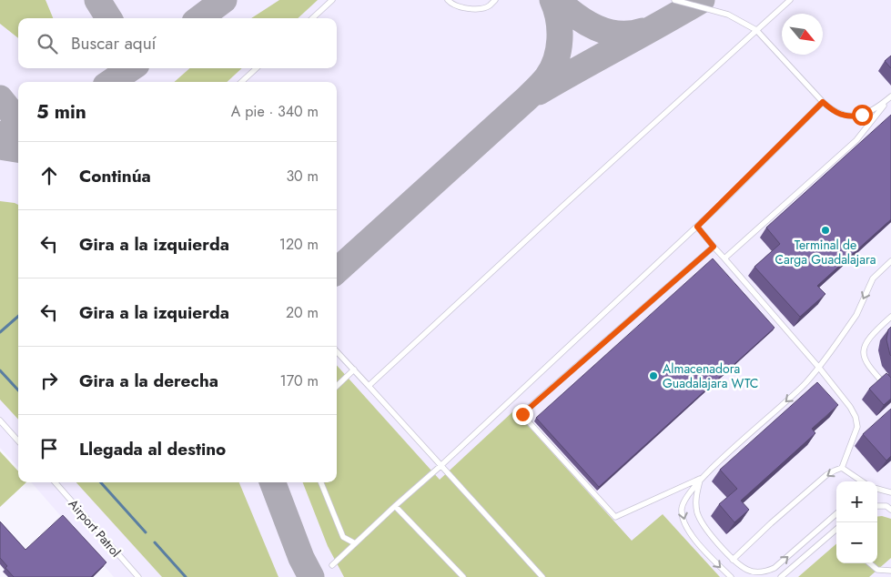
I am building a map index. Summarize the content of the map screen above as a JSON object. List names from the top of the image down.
{
  "streets": {
    "lane": ["Airport Patrol"]
  },
  "places": ["Terminal de Carga Guadalajara", "Almacenadora Guadalajara WTC"],
  "north": "bottom right",
  "page": {
    "search": "Buscar aquí",
    "heading": ["5 min", "A pie · 340 m"],
    "list": [
      ["Continúa", "30 m"],
      ["Gira a la izquierda", "120 m"],
      ["Gira a la izquierda", "20 m"],
      ["Gira a la derecha", "170 m"],
      "Llegada al destino"
    ],
    "map_buttons": ["+", "−"]
  }
}
